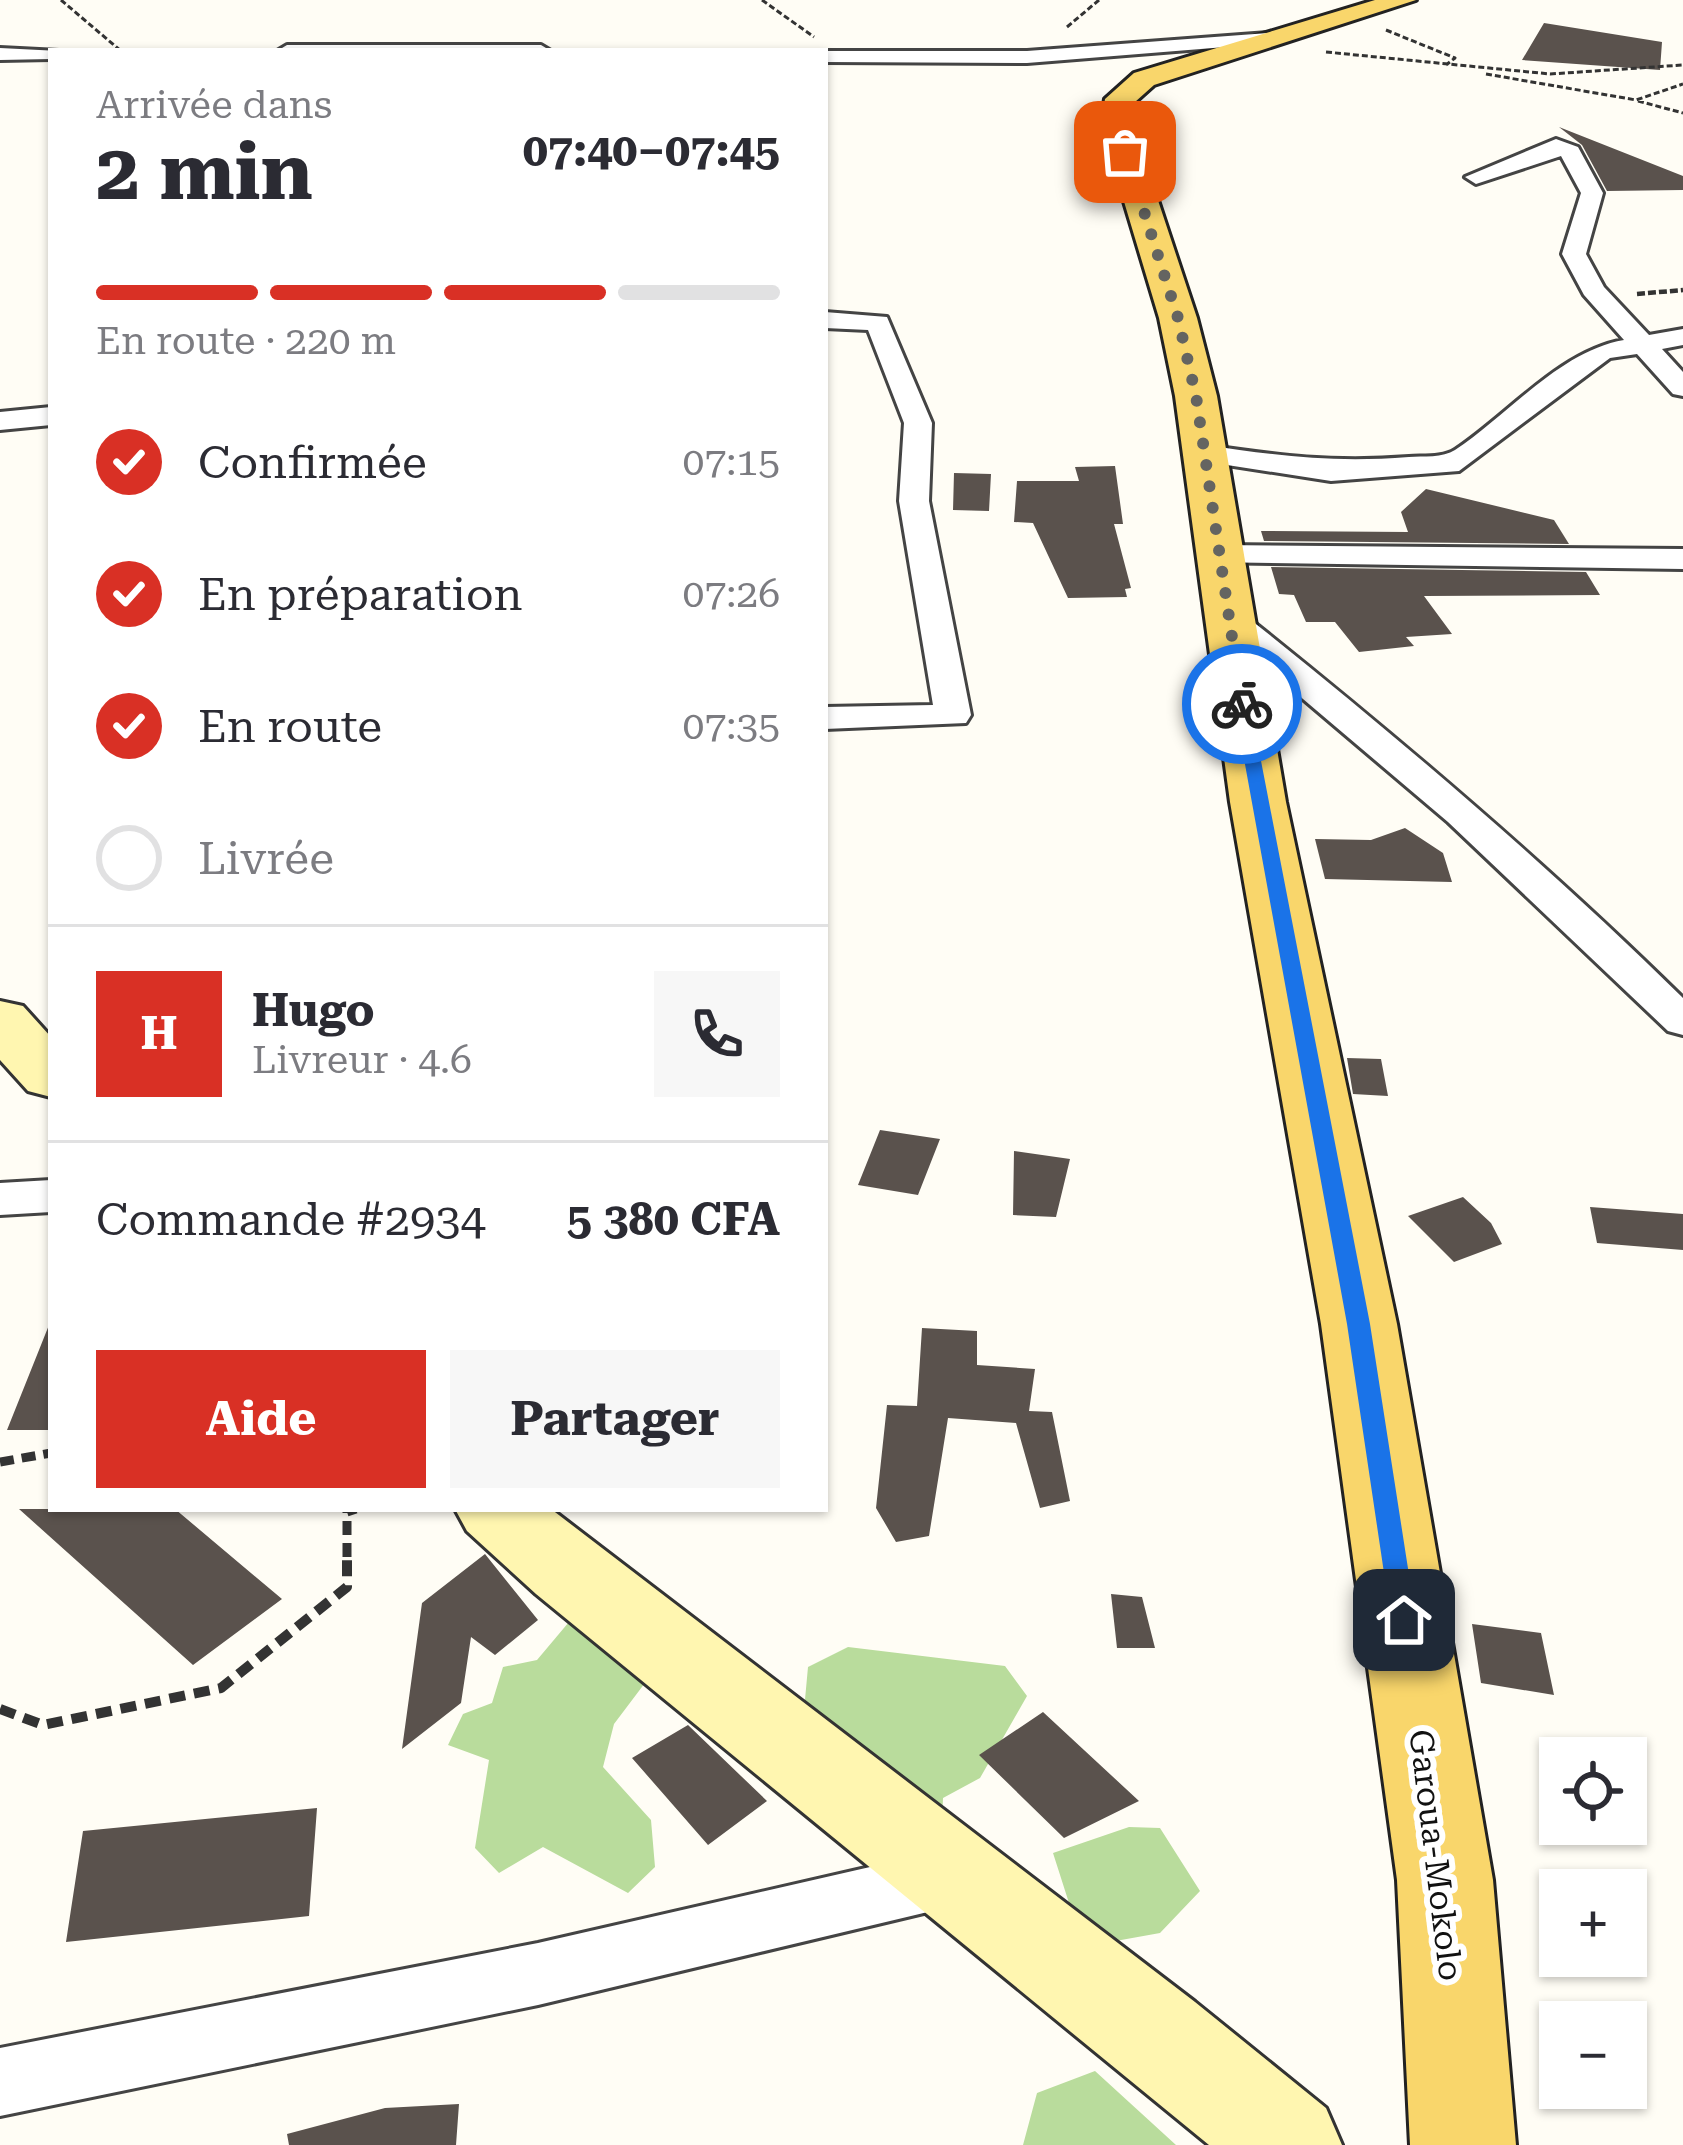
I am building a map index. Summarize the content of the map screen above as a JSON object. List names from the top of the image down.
{
  "streets": {
    "main road": ["Garoua-Mokolo"]
  },
  "page": {
    "heading": ["2 min", "Arrivée dans", "07:40–07:45"],
    "panel": [
      "Hugo",
      "Livreur · 4.6",
      "Commande #2934",
      "5 380 CFA"
    ],
    "bar": "En route · 220 m",
    "list": [
      ["Confirmée", "07:15"],
      ["En préparation", "07:26"],
      ["En route", "07:35"],
      "Livrée"
    ],
    "round": "H",
    "buttons": ["Aide", "Partager"],
    "map_buttons": ["+", "−"]
  }
}
